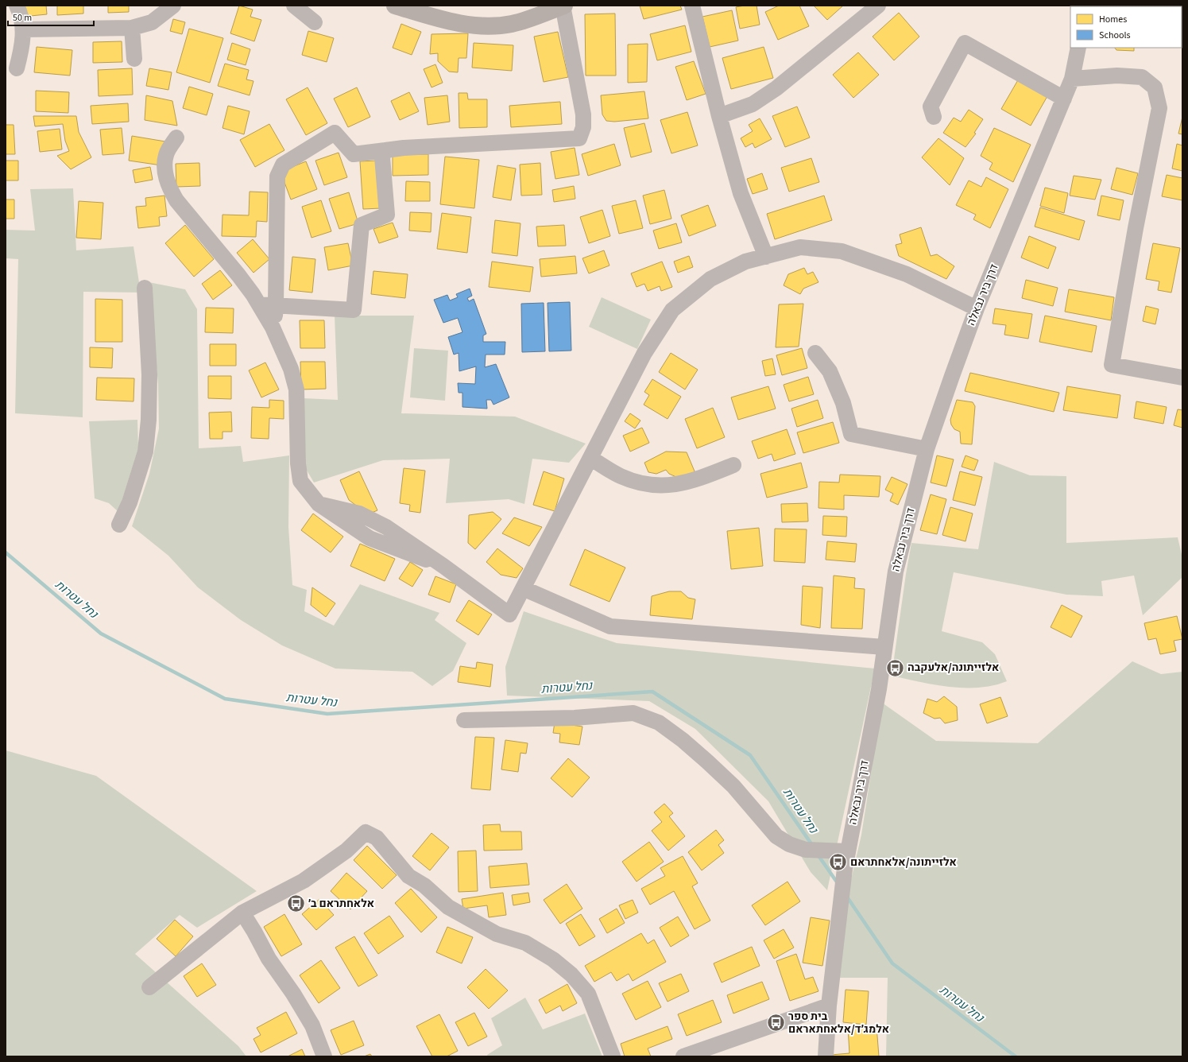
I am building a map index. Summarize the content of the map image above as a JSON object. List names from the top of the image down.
{
  "streets": {
    "street": ["דרך ביר נבאלה"]
  },
  "water": ["נחל עטרות"],
  "places": {
    "bus stop": [
      "אלזייתונה/אלעקבה",
      "אלזייתונה/אלאחתראם",
      "אלאחתראם ב׳",
      "בית ספר אלמג׳ד/אלאחתאראם"
    ]
  },
  "legend": ["Homes", "Schools"],
  "scale_bar": "50 m"
}
